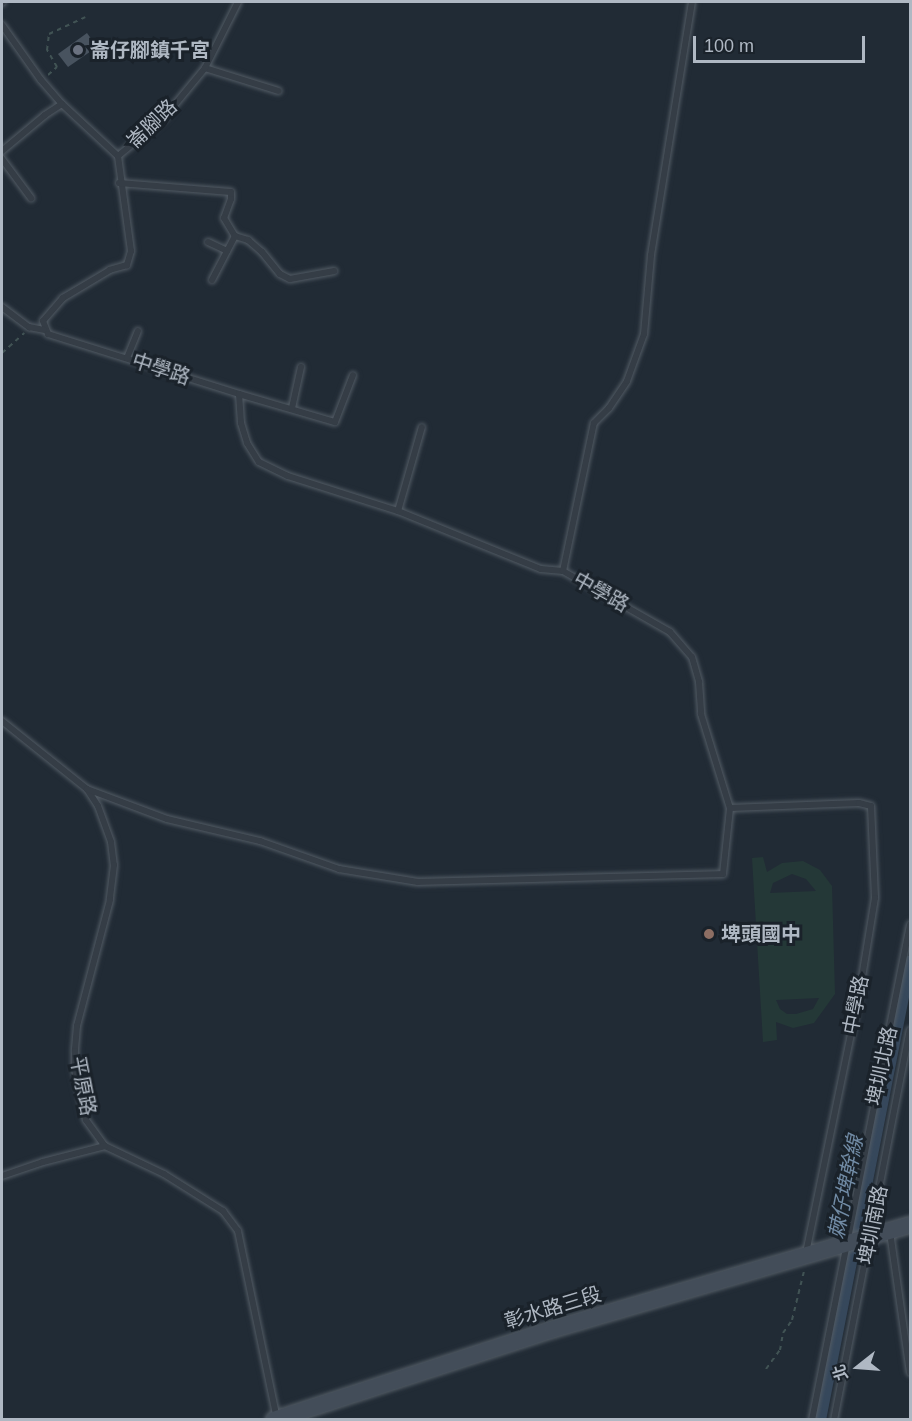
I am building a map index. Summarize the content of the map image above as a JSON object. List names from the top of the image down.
{
  "streets": {
    "main road": ["彰水路三段"],
    "lane": [
      "崙腳路",
      "中學路",
      "埤圳北路",
      "平原路",
      "埤圳南路"
    ]
  },
  "crossings": [
    ["中學路", "彰水路三段"],
    ["埤圳北路", "彰水路三段"],
    ["平原路", "彰水路三段"],
    ["埤圳南路", "彰水路三段"]
  ],
  "water": ["棘仔埤幹線"],
  "places": ["崙仔腳鎮千宮", "埤頭國中"],
  "scale_bar": "100 m",
  "north": "left"
}
